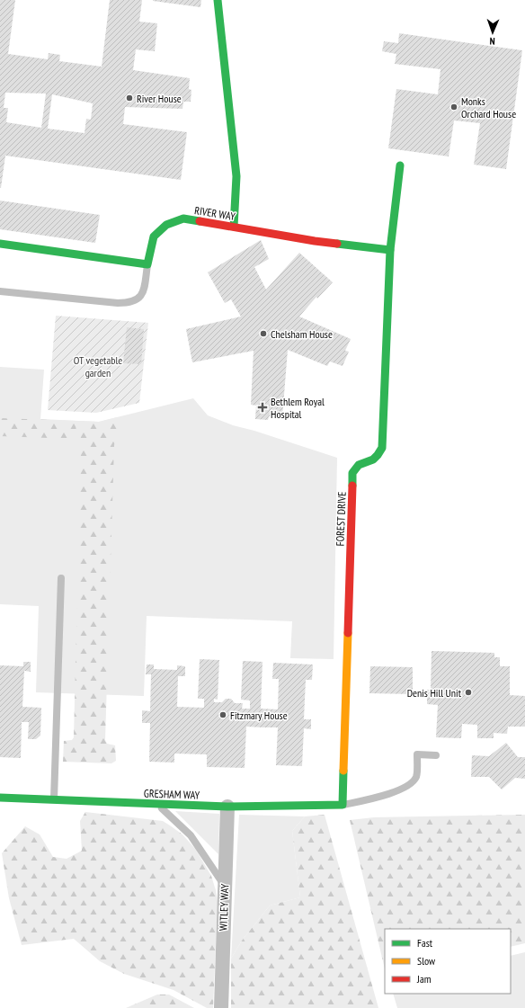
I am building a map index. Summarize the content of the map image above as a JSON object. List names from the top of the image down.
{
  "streets": {
    "street": [
      "RIVER WAY",
      "FOREST DRIVE",
      "GRESHAM WAY",
      "WITLEY WAY"
    ]
  },
  "crossings": [
    ["RIVER WAY", "FOREST DRIVE"],
    ["FOREST DRIVE", "GRESHAM WAY"],
    ["GRESHAM WAY", "WITLEY WAY"]
  ],
  "parks": ["OT vegetable garden"],
  "places": {
    "other": [
      "River House",
      "Monks Orchard House",
      "Chelsham House",
      "Denis Hill Unit",
      "Fitzmary House"
    ],
    "health": ["Bethlem Royal Hospital"]
  },
  "legend": ["Fast", "Slow", "Jam"],
  "north": "bottom"
}
